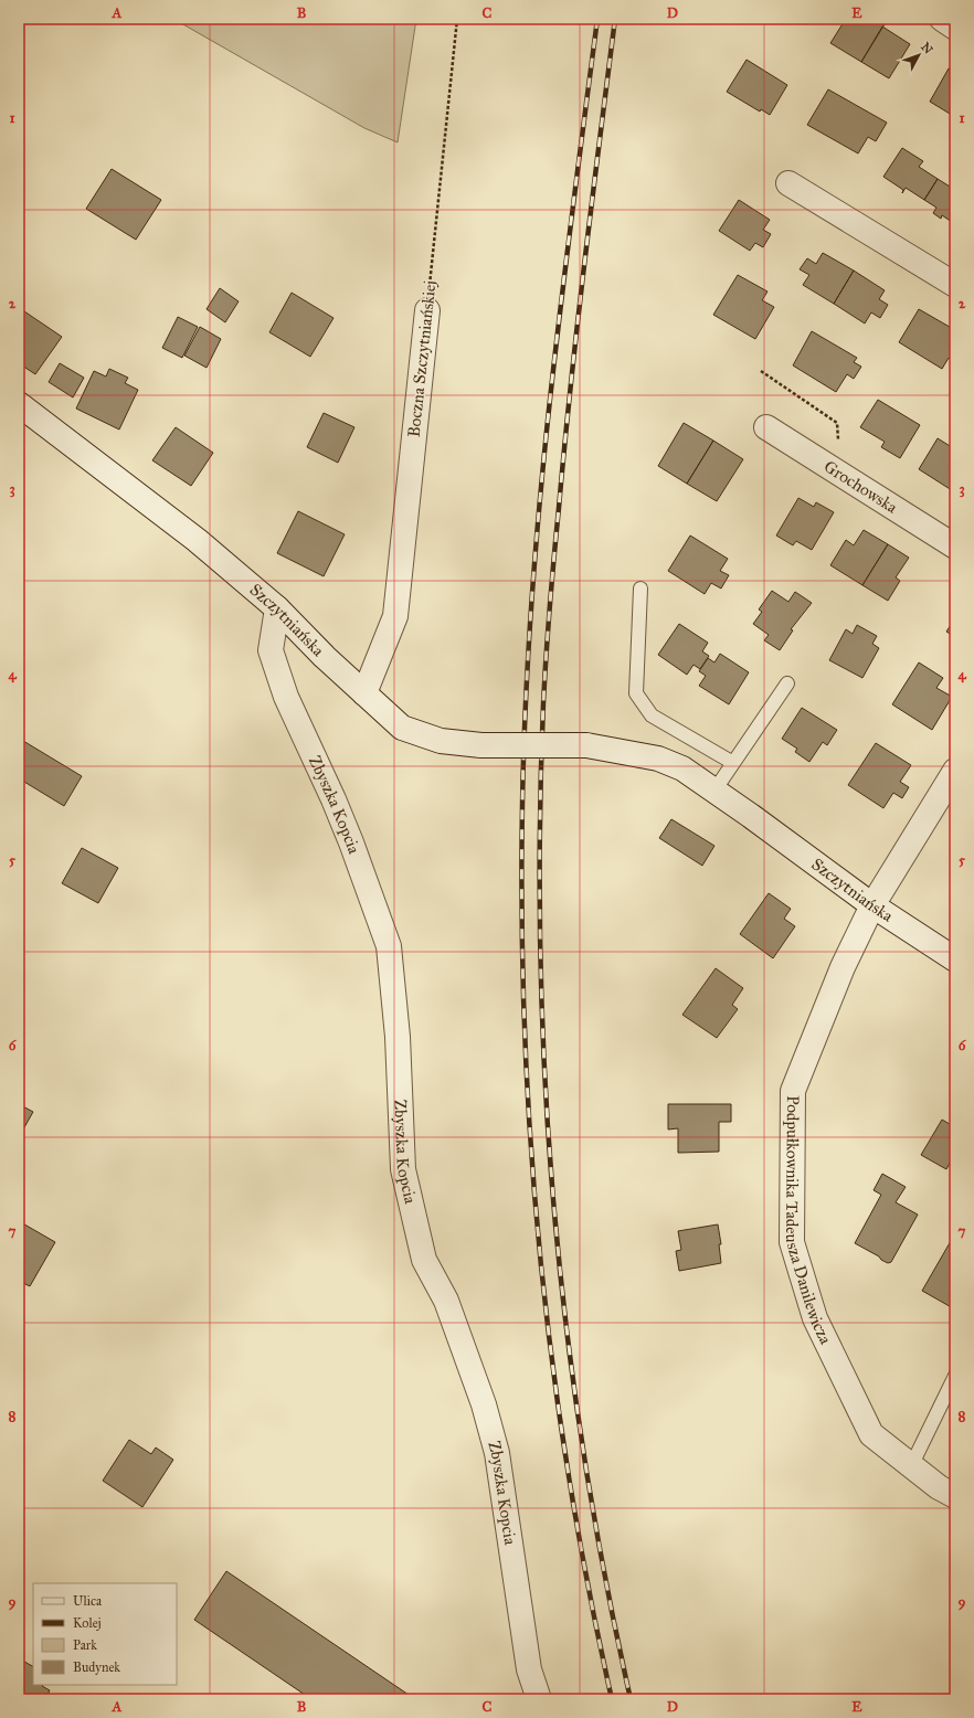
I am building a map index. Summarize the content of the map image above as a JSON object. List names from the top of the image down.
{
  "streets": {
    "street": [
      "Boczna Szczytniańskiej",
      "Grochowska",
      "Szczytniańska",
      "Zbyszka Kopcia",
      "Podpułkownika Tadeusza Danilewicza"
    ]
  },
  "crossings": [
    ["Boczna Szczytniańskiej", "Szczytniańska"],
    ["Szczytniańska", "Zbyszka Kopcia"],
    ["Szczytniańska", "Podpułkownika Tadeusza Danilewicza"]
  ],
  "legend": [
    "Ulica",
    "Kolej",
    "Park",
    "Budynek"
  ],
  "north": "top right",
  "grid": {
    "columns": [
      "A",
      "B",
      "C",
      "D",
      "E"
    ],
    "rows": [
      "1",
      "2",
      "3",
      "4",
      "5",
      "6",
      "7",
      "8",
      "9"
    ]
  }
}
